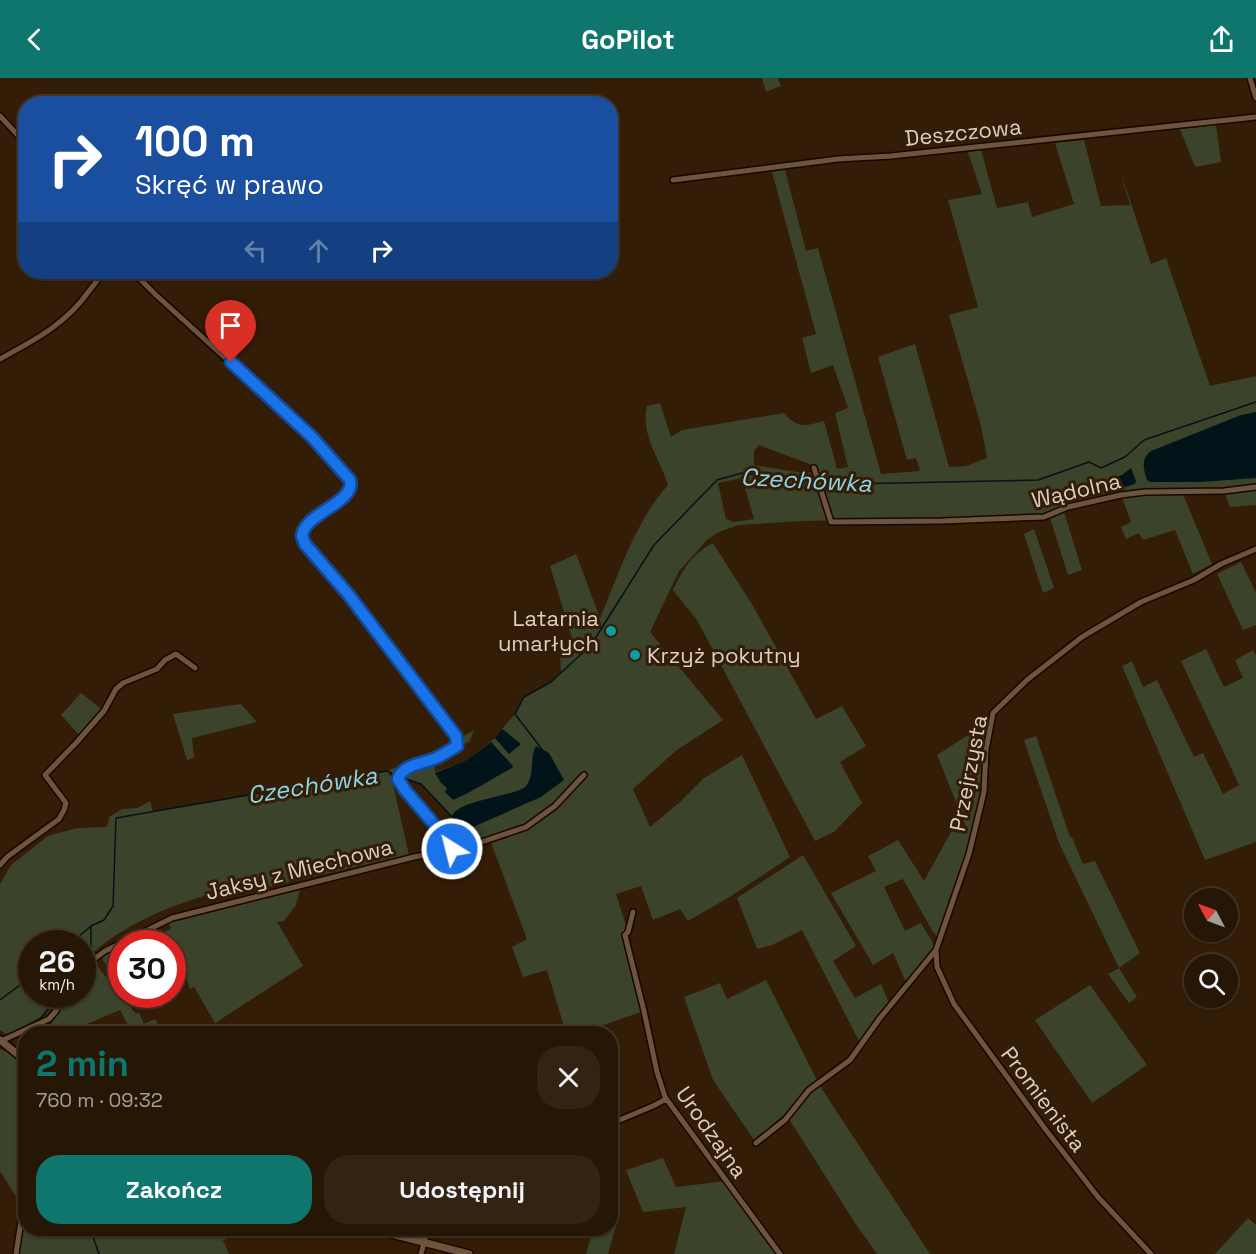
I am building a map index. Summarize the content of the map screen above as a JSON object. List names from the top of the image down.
{
  "streets": {
    "street": [
      "Deszczowa",
      "Wądolna",
      "Przejrzysta",
      "Jaksy z Miechowa",
      "Promienista",
      "Urodzajna"
    ]
  },
  "crossings": [
    ["Przejrzysta", "Promienista"]
  ],
  "water": ["Czechówka"],
  "places": ["Latarnia umarłych", "Krzyż pokutny"],
  "north": "top left",
  "page": {
    "header": "GoPilot",
    "turn": ["100 m", "Skręć w prawo"],
    "speed": "26 km/h",
    "limit": "30",
    "heading": ["2 min", "760 m · 09:32"],
    "buttons": ["Zakończ", "Udostępnij"]
  }
}
